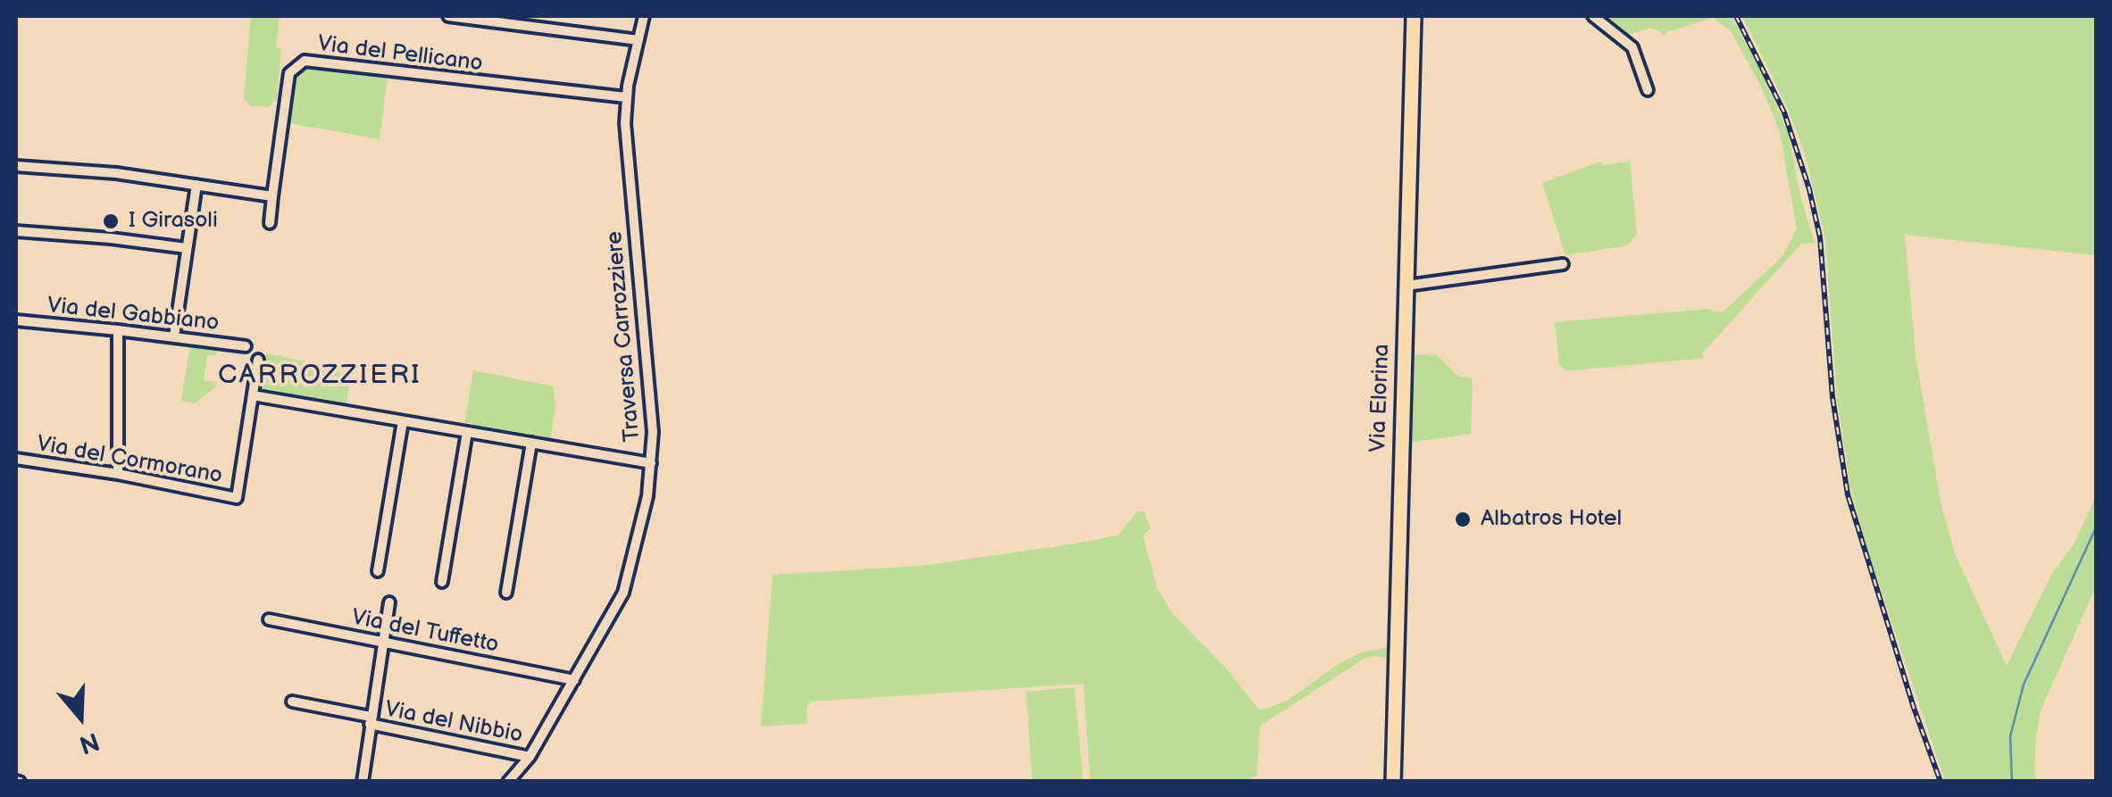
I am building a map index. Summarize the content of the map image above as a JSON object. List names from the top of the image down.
{
  "streets": {
    "main road": ["Via Elorina"],
    "street": [
      "Via del Pellicano",
      "Via del Gabbiano",
      "Traversa Carrozziere",
      "Via del Cormorano",
      "Via del Tuffetto",
      "Via del Nibbio"
    ]
  },
  "crossings": [
    ["Via del Pellicano", "Traversa Carrozziere"],
    ["Traversa Carrozziere", "Via del Tuffetto"],
    ["Traversa Carrozziere", "Via del Nibbio"]
  ],
  "districts": ["CARROZZIERI"],
  "places": ["I Girasoli", "Albatros Hotel"],
  "north": "bottom"
}
